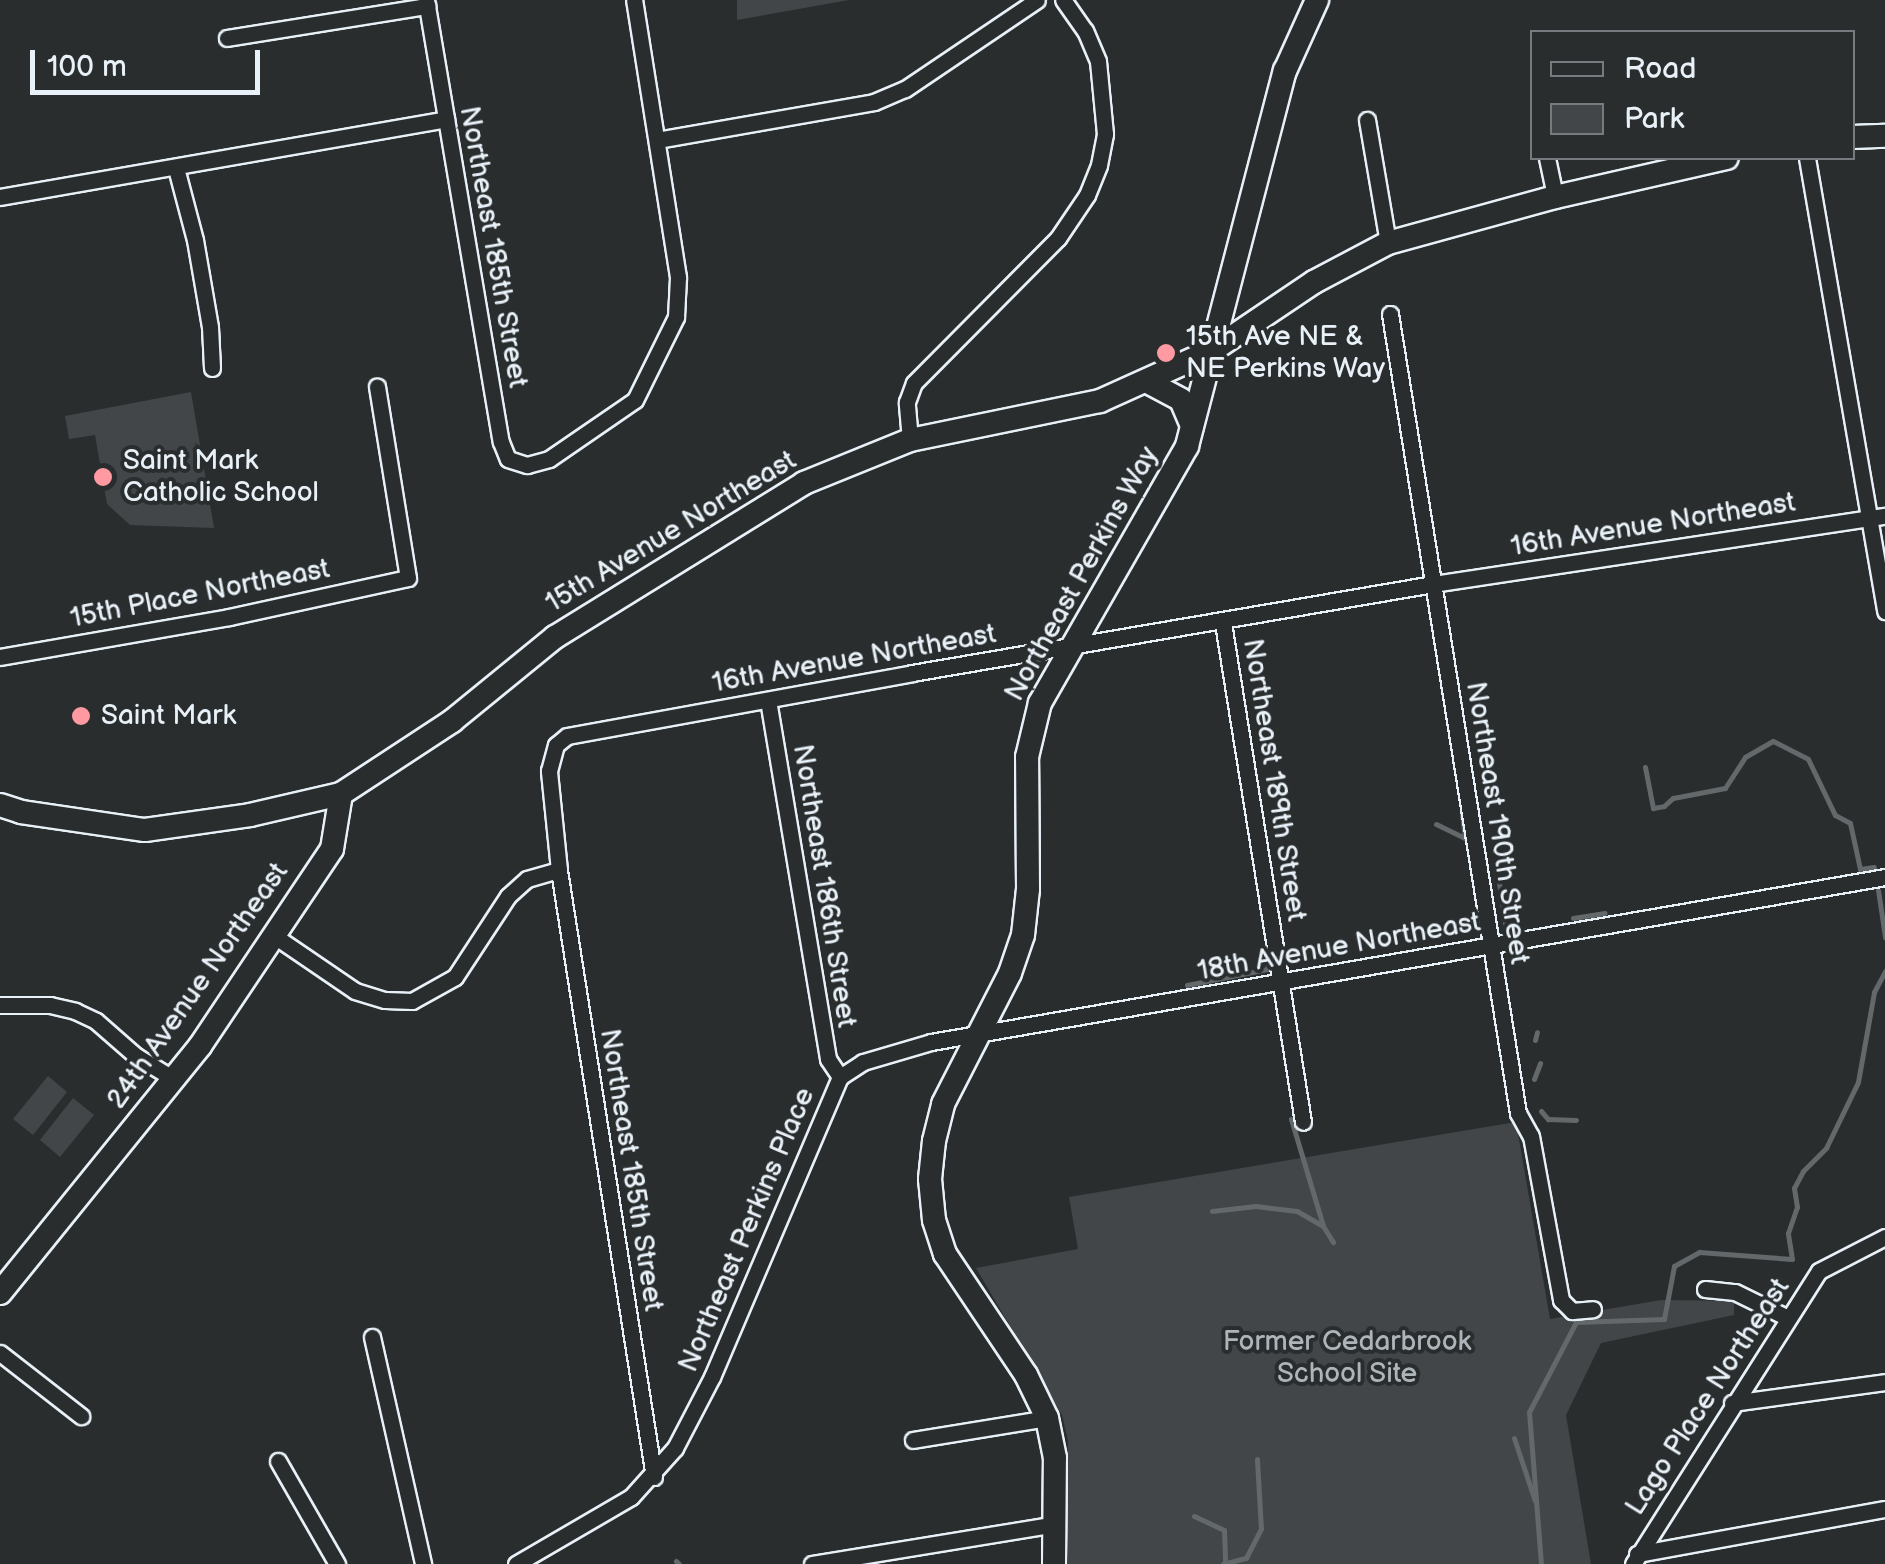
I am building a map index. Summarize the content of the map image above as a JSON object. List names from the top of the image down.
{
  "streets": {
    "main road": ["15th Avenue Northeast", "Northeast Perkins Way", "24th Avenue Northeast"],
    "street": [
      "Northeast 185th Street",
      "16th Avenue Northeast",
      "15th Place Northeast",
      "Northeast 189th Street",
      "Northeast 190th Street",
      "Northeast 186th Street",
      "18th Avenue Northeast",
      "Northeast Perkins Place",
      "Lago Place Northeast"
    ]
  },
  "crossings": [
    ["Northeast 185th Street", "16th Avenue Northeast"],
    ["Northeast 185th Street", "Northeast Perkins Place"],
    ["16th Avenue Northeast", "Northeast Perkins Way"],
    ["16th Avenue Northeast", "Northeast 189th Street"],
    ["16th Avenue Northeast", "Northeast 190th Street"],
    ["16th Avenue Northeast", "Northeast 186th Street"],
    ["15th Avenue Northeast", "Northeast Perkins Way"],
    ["15th Avenue Northeast", "24th Avenue Northeast"],
    ["Northeast Perkins Way", "18th Avenue Northeast"],
    ["Northeast Perkins Way", "Northeast Perkins Place"],
    ["Northeast 189th Street", "18th Avenue Northeast"],
    ["Northeast 190th Street", "18th Avenue Northeast"],
    ["Northeast 186th Street", "Northeast Perkins Place"],
    ["18th Avenue Northeast", "Northeast Perkins Place"]
  ],
  "parks": ["Former Cedarbrook School Site"],
  "places": ["15th Ave NE & NE Perkins Way", "Saint Mark Catholic School", "Saint Mark"],
  "legend": ["Road", "Park"],
  "scale_bar": "100 m"
}
